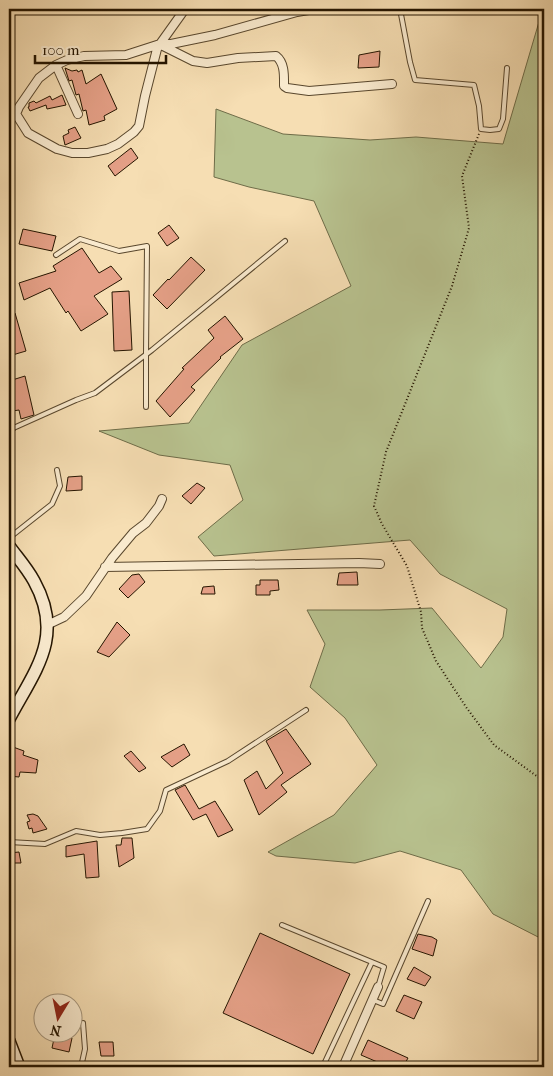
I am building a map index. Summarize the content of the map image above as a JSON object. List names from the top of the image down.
{
  "scale_bar": "100 m",
  "north": "bottom"
}
